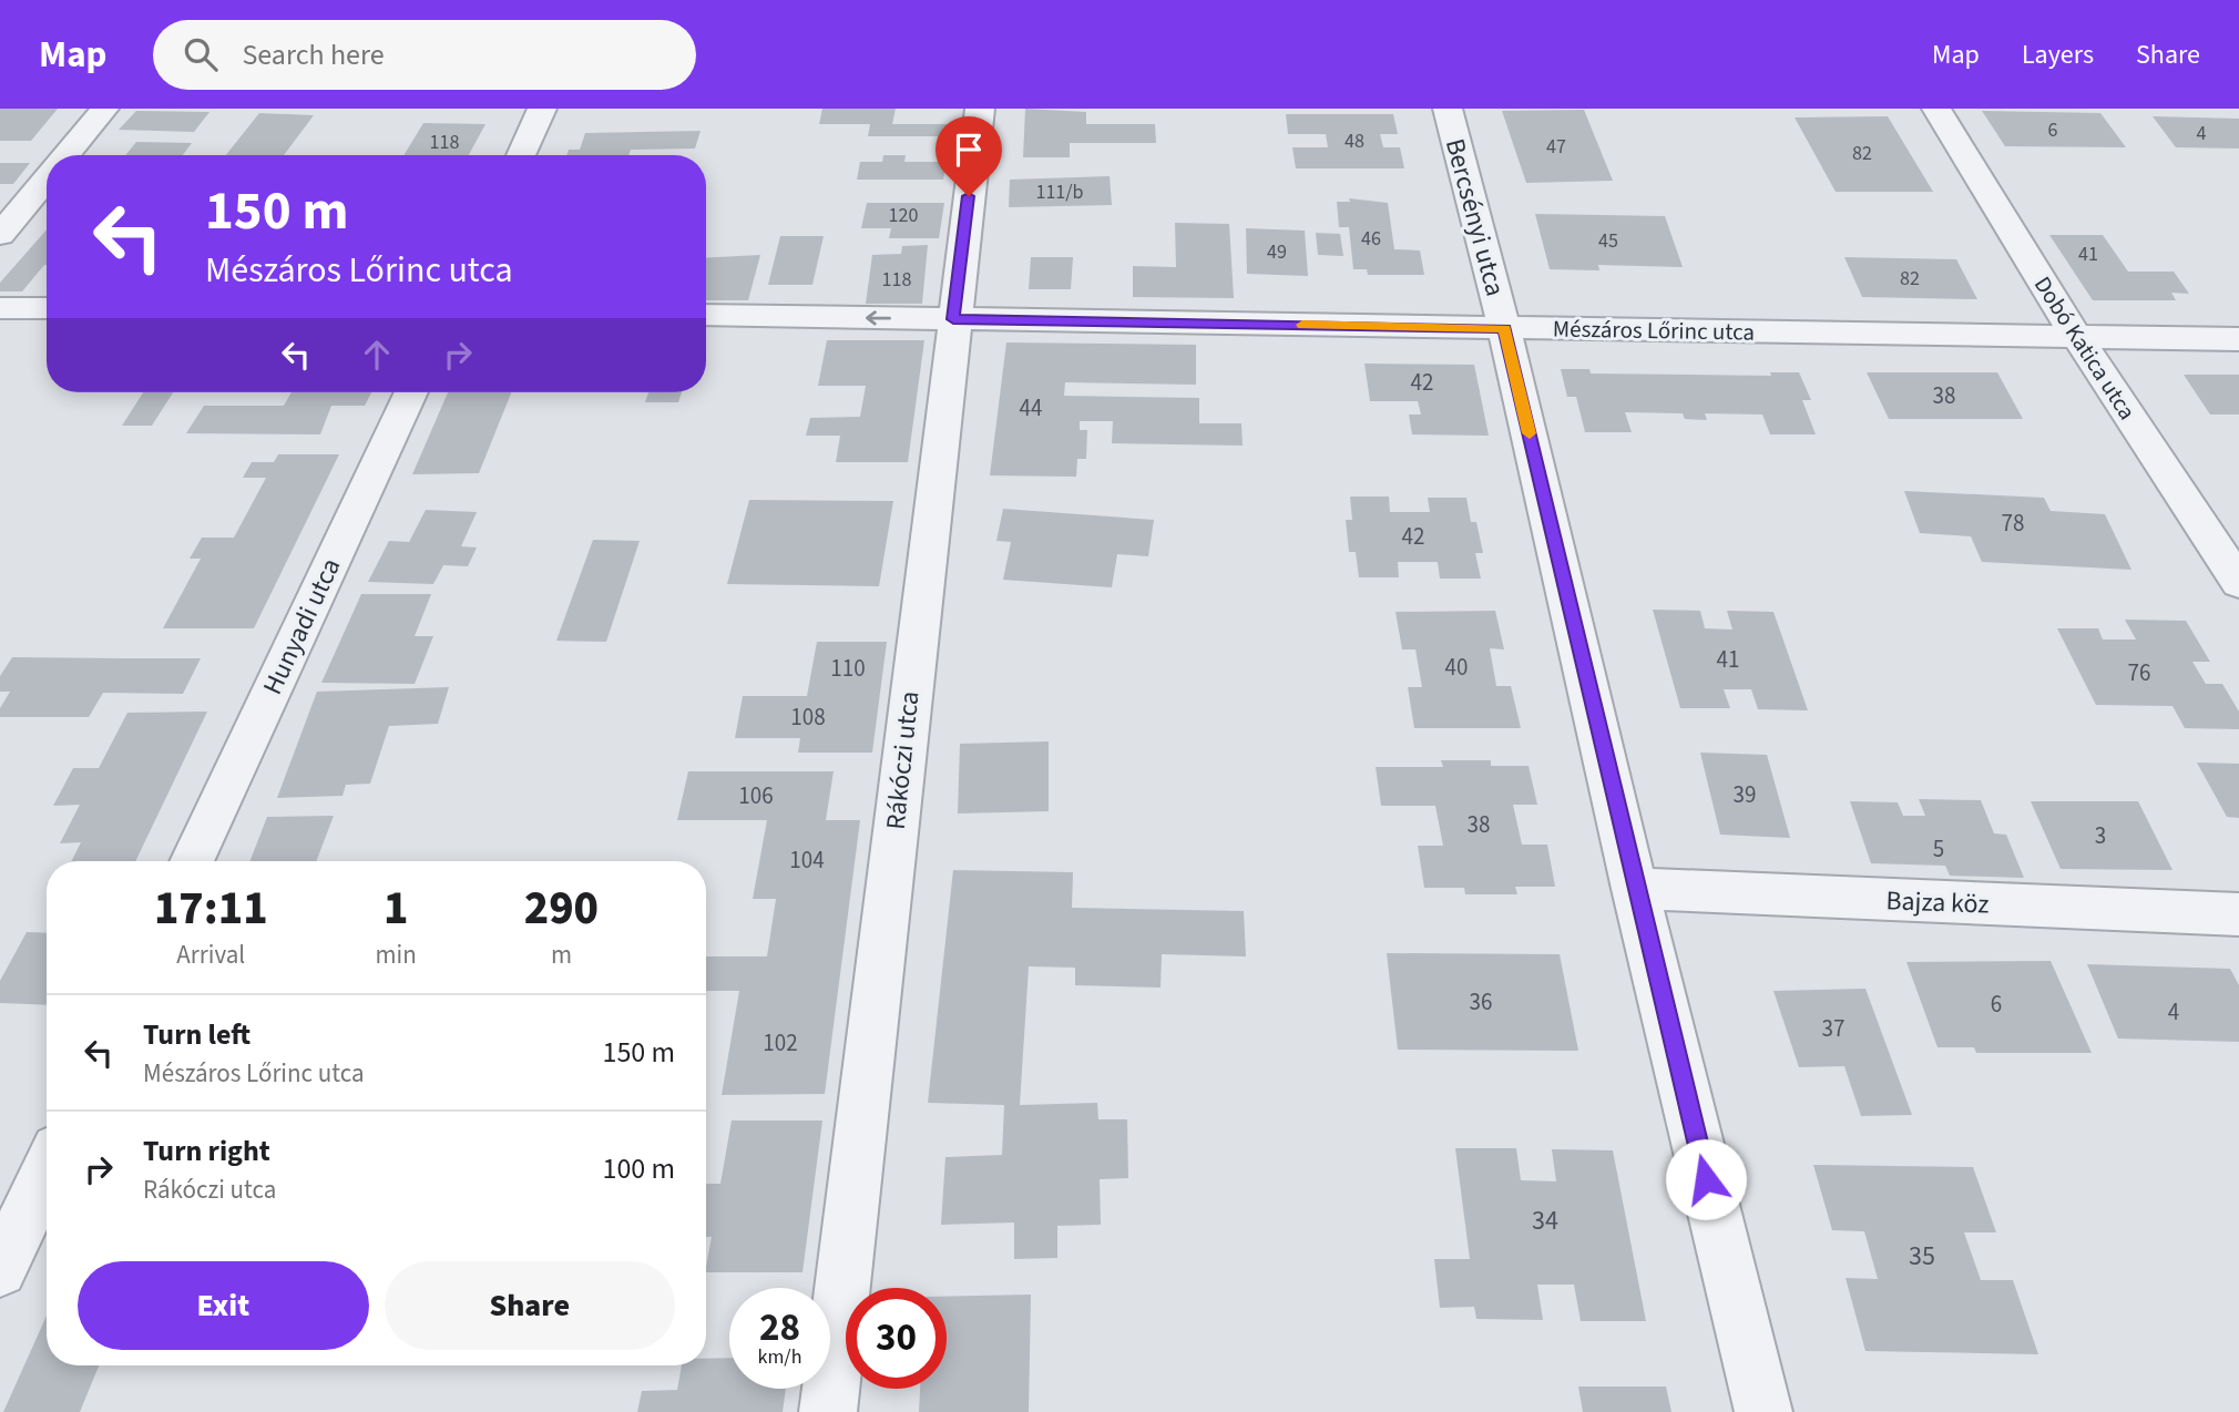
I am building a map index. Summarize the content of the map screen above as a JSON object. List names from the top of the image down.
{
  "streets": {
    "street": [
      "Bercsényi utca",
      "Mészáros Lőrinc utca",
      "Dobó Katica utca",
      "Hunyadi utca",
      "Rákóczi utca",
      "Bajza köz"
    ]
  },
  "crossings": [
    ["Bercsényi utca", "Mészáros Lőrinc utca"],
    ["Bercsényi utca", "Bajza köz"],
    ["Mészáros Lőrinc utca", "Dobó Katica utca"],
    ["Mészáros Lőrinc utca", "Rákóczi utca"]
  ],
  "house_numbers": [
    "6",
    "4",
    "48",
    "118",
    "47",
    "82",
    "111/b",
    "120",
    "46",
    "45",
    "49",
    "41",
    "82",
    "118",
    "42",
    "38",
    "44",
    "78",
    "42",
    "41",
    "40",
    "110",
    "76",
    "108",
    "39",
    "106",
    "38",
    "3",
    "5",
    "104",
    "36",
    "6",
    "4",
    "37",
    "102",
    "34",
    "35"
  ],
  "page": {
    "header": "Map",
    "search": "Search here",
    "nav": ["Map", "Layers", "Share"],
    "turn": ["150 m", "Mészáros Lőrinc utca"],
    "eta": [
      "17:11",
      "Arrival",
      "1",
      "min",
      "290",
      "m"
    ],
    "list": [
      {
        "name": "Turn left",
        "note": "Mészáros Lőrinc utca",
        "value": "150 m"
      },
      {
        "name": "Turn right",
        "note": "Rákóczi utca",
        "value": "100 m"
      }
    ],
    "buttons": ["Exit", "Share"],
    "speed": "28 km/h",
    "limit": "30"
  }
}
